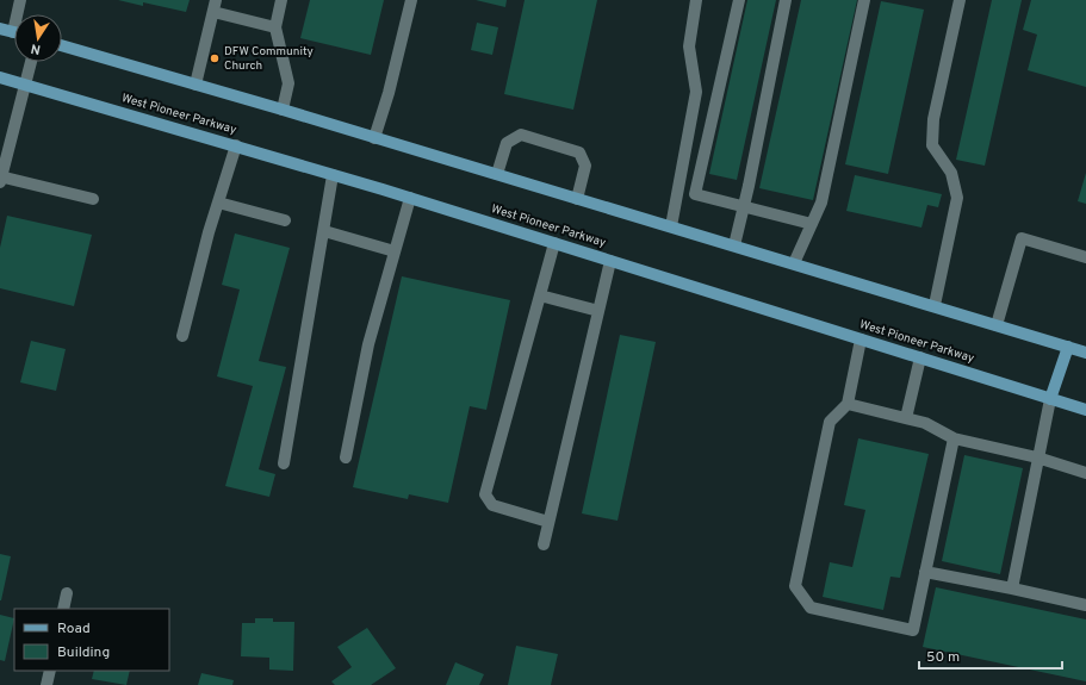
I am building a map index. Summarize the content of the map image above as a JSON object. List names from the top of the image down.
{
  "streets": {
    "main road": ["West Pioneer Parkway"]
  },
  "places": ["DFW Community Church"],
  "legend": ["Road", "Building"],
  "scale_bar": "50 m",
  "north": "bottom"
}
